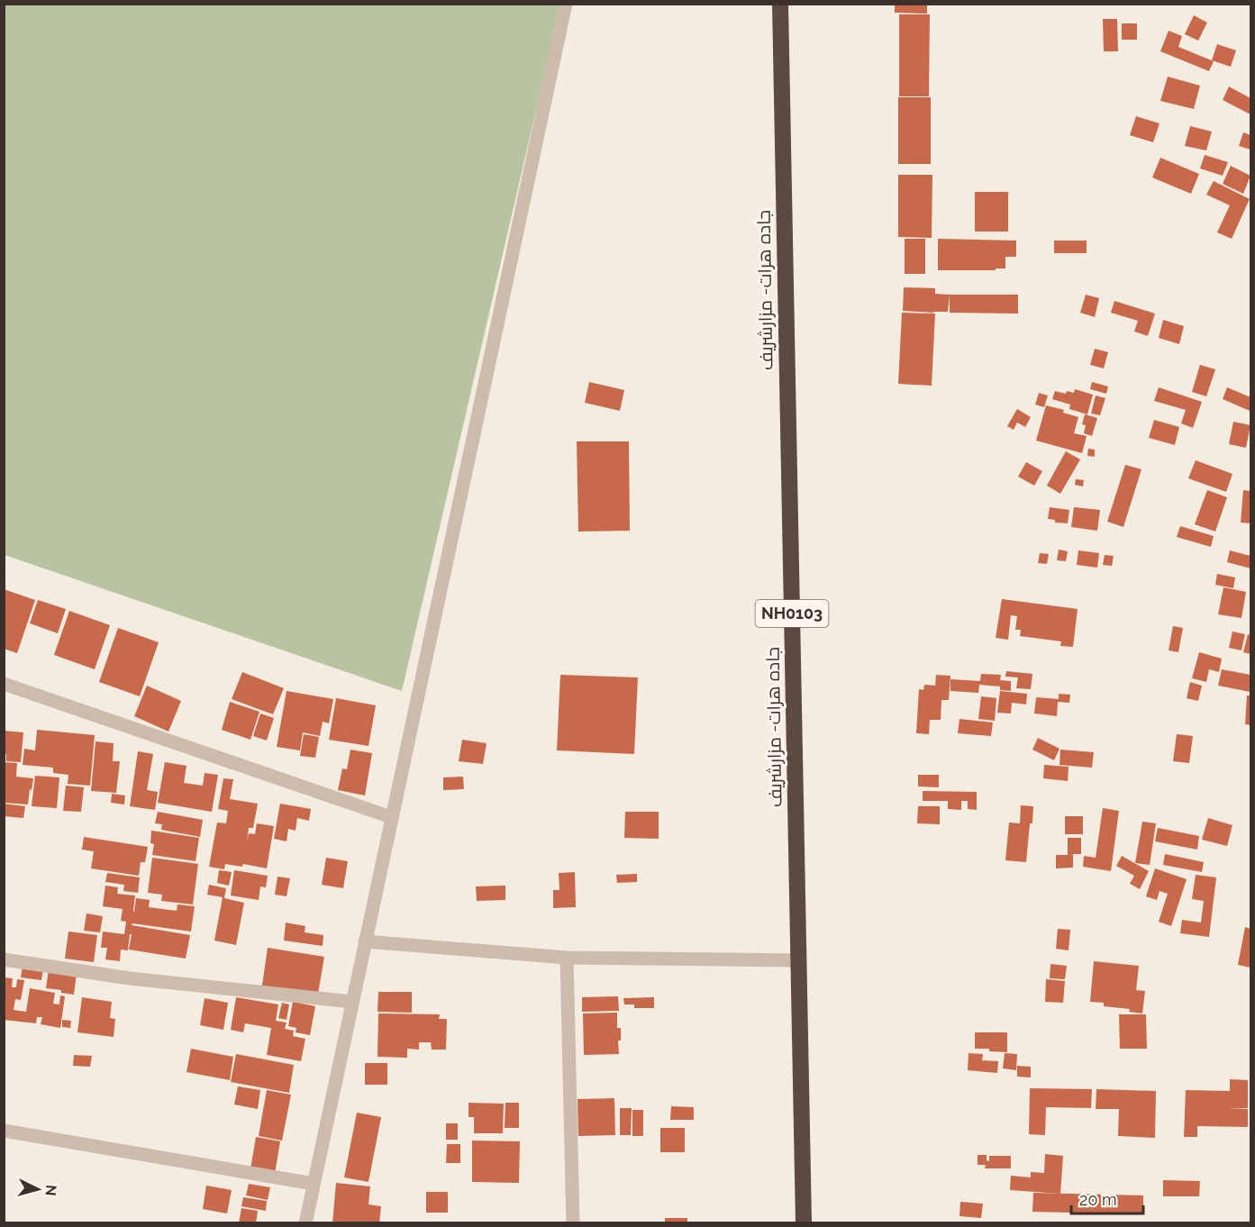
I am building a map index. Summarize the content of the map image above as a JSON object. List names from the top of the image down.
{
  "streets": {
    "highway": ["جاده هرات- مزارشریف", "NH0103"]
  },
  "scale_bar": "20 m",
  "north": "right"
}
